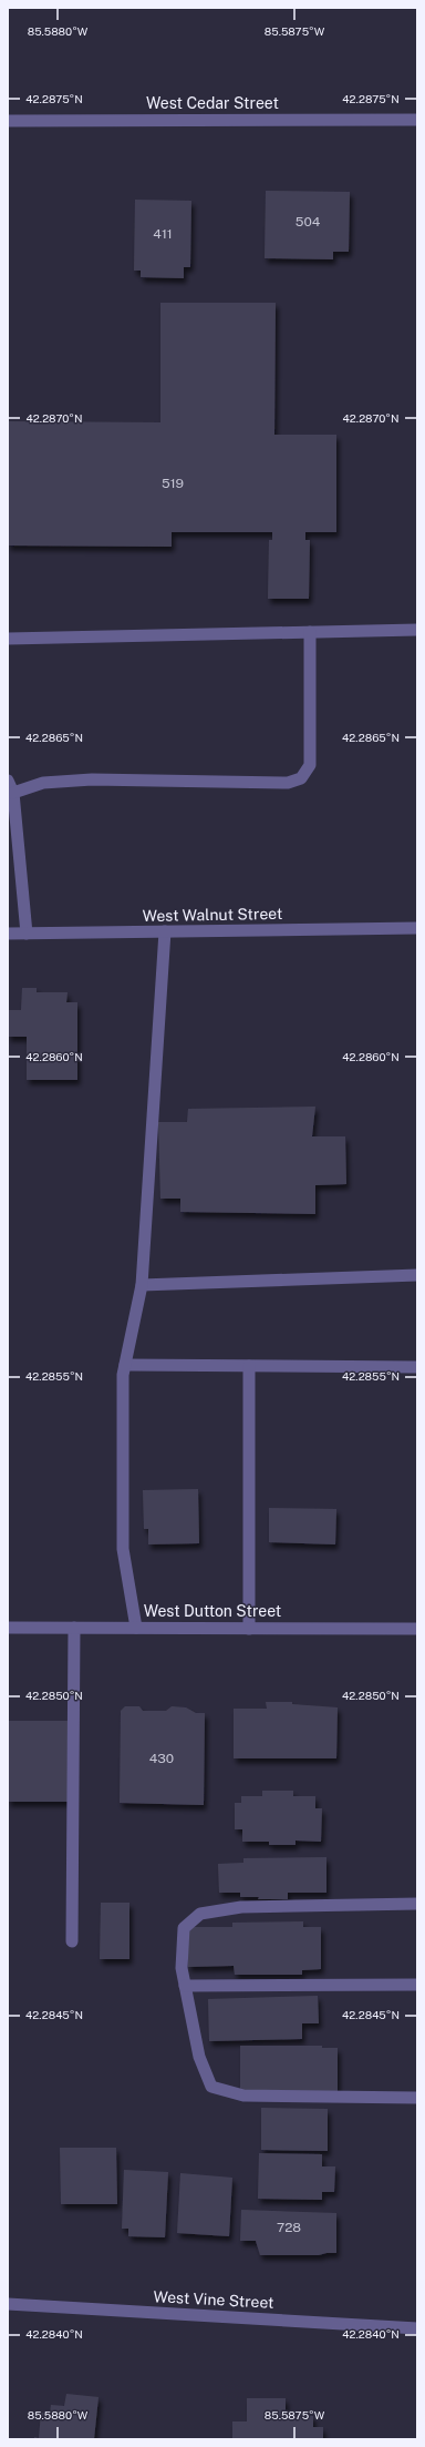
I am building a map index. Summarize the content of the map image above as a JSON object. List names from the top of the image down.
{
  "streets": {
    "street": [
      "West Cedar Street",
      "West Walnut Street",
      "West Dutton Street",
      "West Vine Street"
    ]
  },
  "house_numbers": [
    "504",
    "411",
    "519",
    "430",
    "728"
  ],
  "coordinates": [
    "85.5880°W",
    "85.5875°W",
    "42.2875°N",
    "42.2870°N",
    "42.2865°N",
    "42.2860°N",
    "42.2855°N",
    "42.2850°N",
    "42.2845°N",
    "42.2840°N"
  ]
}
